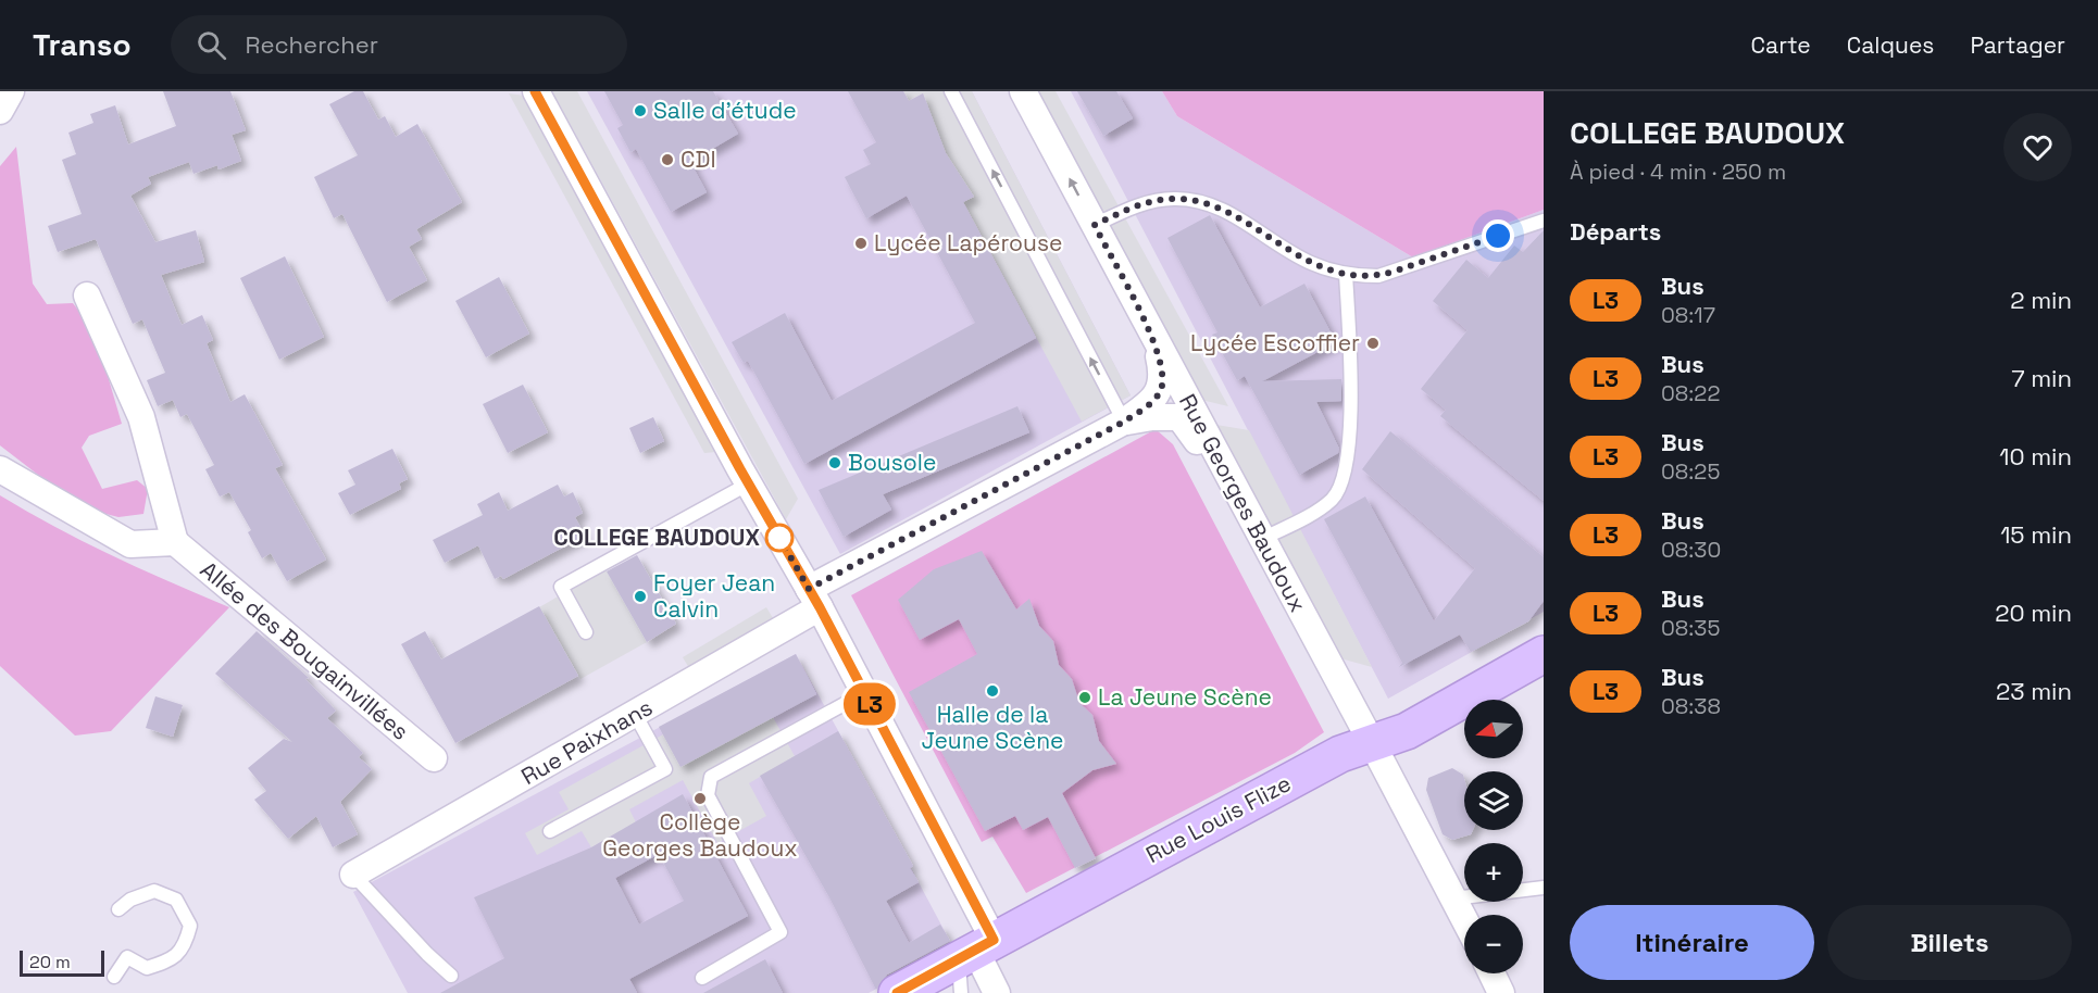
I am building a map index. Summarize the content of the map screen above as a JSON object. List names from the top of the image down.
{
  "streets": {
    "street": [
      "Rue Georges Baudoux",
      "Allée des Bougainvillées",
      "Rue Paixhans",
      "Rue Louis Flize"
    ]
  },
  "crossings": [
    ["Rue Georges Baudoux", "Rue Paixhans"],
    ["Rue Georges Baudoux", "Rue Louis Flize"]
  ],
  "places": [
    "Salle d'étude",
    "CDI",
    "Lycée Lapérouse",
    "Lycée Escoffier",
    "Bousole",
    "COLLEGE BAUDOUX",
    "Foyer Jean Calvin",
    "Halle de la Jeune Scène",
    "La Jeune Scène",
    "Collège Georges Baudoux"
  ],
  "lines": ["bus line L3"],
  "scale_bar": "20 m",
  "north": "left",
  "page": {
    "header": "Transo",
    "search": "Rechercher",
    "nav": ["Carte", "Calques", "Partager"],
    "on_map": "L3",
    "heading": [
      ["COLLEGE BAUDOUX", "À pied · 4 min · 250 m"],
      "Départs"
    ],
    "list": [
      {
        "mark": "L3",
        "name": "Bus",
        "note": "08:17",
        "value": "2 min"
      },
      {
        "mark": "L3",
        "name": "Bus",
        "note": "08:22",
        "value": "7 min"
      },
      {
        "mark": "L3",
        "name": "Bus",
        "note": "08:25",
        "value": "10 min"
      },
      {
        "mark": "L3",
        "name": "Bus",
        "note": "08:30",
        "value": "15 min"
      },
      {
        "mark": "L3",
        "name": "Bus",
        "note": "08:35",
        "value": "20 min"
      },
      {
        "mark": "L3",
        "name": "Bus",
        "note": "08:38",
        "value": "23 min"
      }
    ],
    "map_buttons": ["+", "−"],
    "buttons": ["Itinéraire", "Billets"],
    "scale": "20 m"
  }
}
